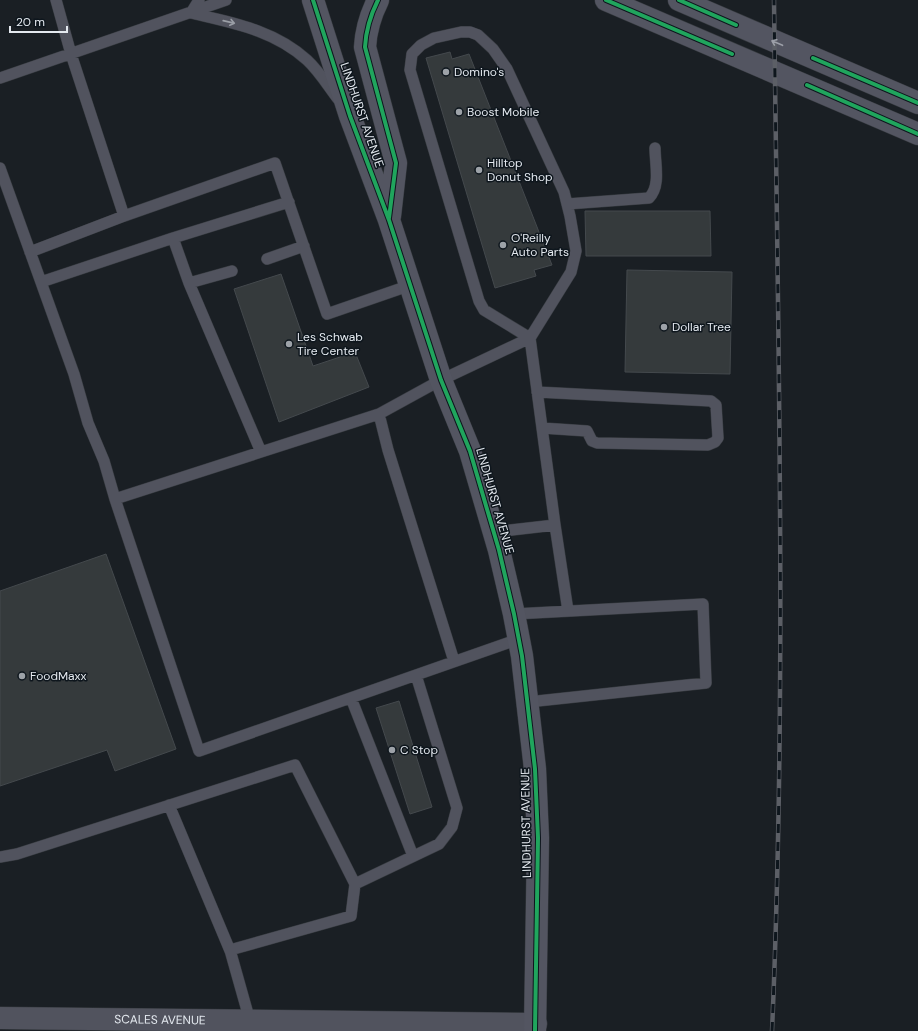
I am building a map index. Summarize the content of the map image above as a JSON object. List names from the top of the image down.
{
  "streets": {
    "main road": ["LINDHURST AVENUE"],
    "street": ["SCALES AVENUE"]
  },
  "crossings": [
    ["LINDHURST AVENUE", "SCALES AVENUE"]
  ],
  "places": [
    "Domino's",
    "Boost Mobile",
    "Hilltop Donut Shop",
    "O'Reilly Auto Parts",
    "Dollar Tree",
    "Les Schwab Tire Center",
    "FoodMaxx",
    "C Stop"
  ],
  "scale_bar": "20 m"
}
